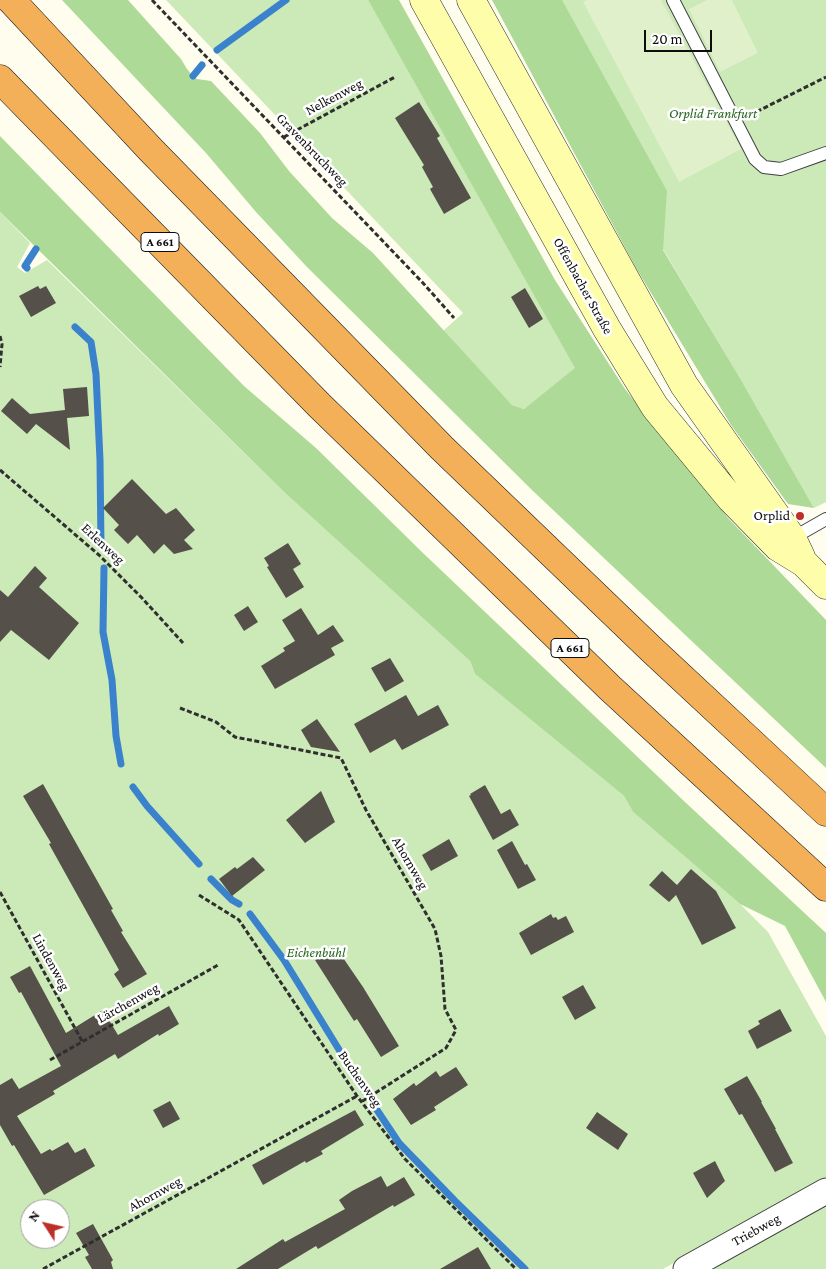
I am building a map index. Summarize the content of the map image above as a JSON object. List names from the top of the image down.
{
  "streets": {
    "highway": ["A 661"],
    "main road": ["Offenbacher Straße"],
    "street": ["Triebweg"],
    "path": [
      "Nelkenweg",
      "Gravenbruchweg",
      "Erlenweg",
      "Ahornweg",
      "Lindenweg",
      "Lärchenweg",
      "Buchenweg"
    ]
  },
  "crossings": [
    ["Nelkenweg", "Gravenbruchweg"],
    ["Ahornweg", "Buchenweg"],
    ["Lindenweg", "Lärchenweg"]
  ],
  "parks": ["Orplid Frankfurt", "Eichenbühl"],
  "places": ["Orplid"],
  "scale_bar": "20 m",
  "north": "top left"
}
